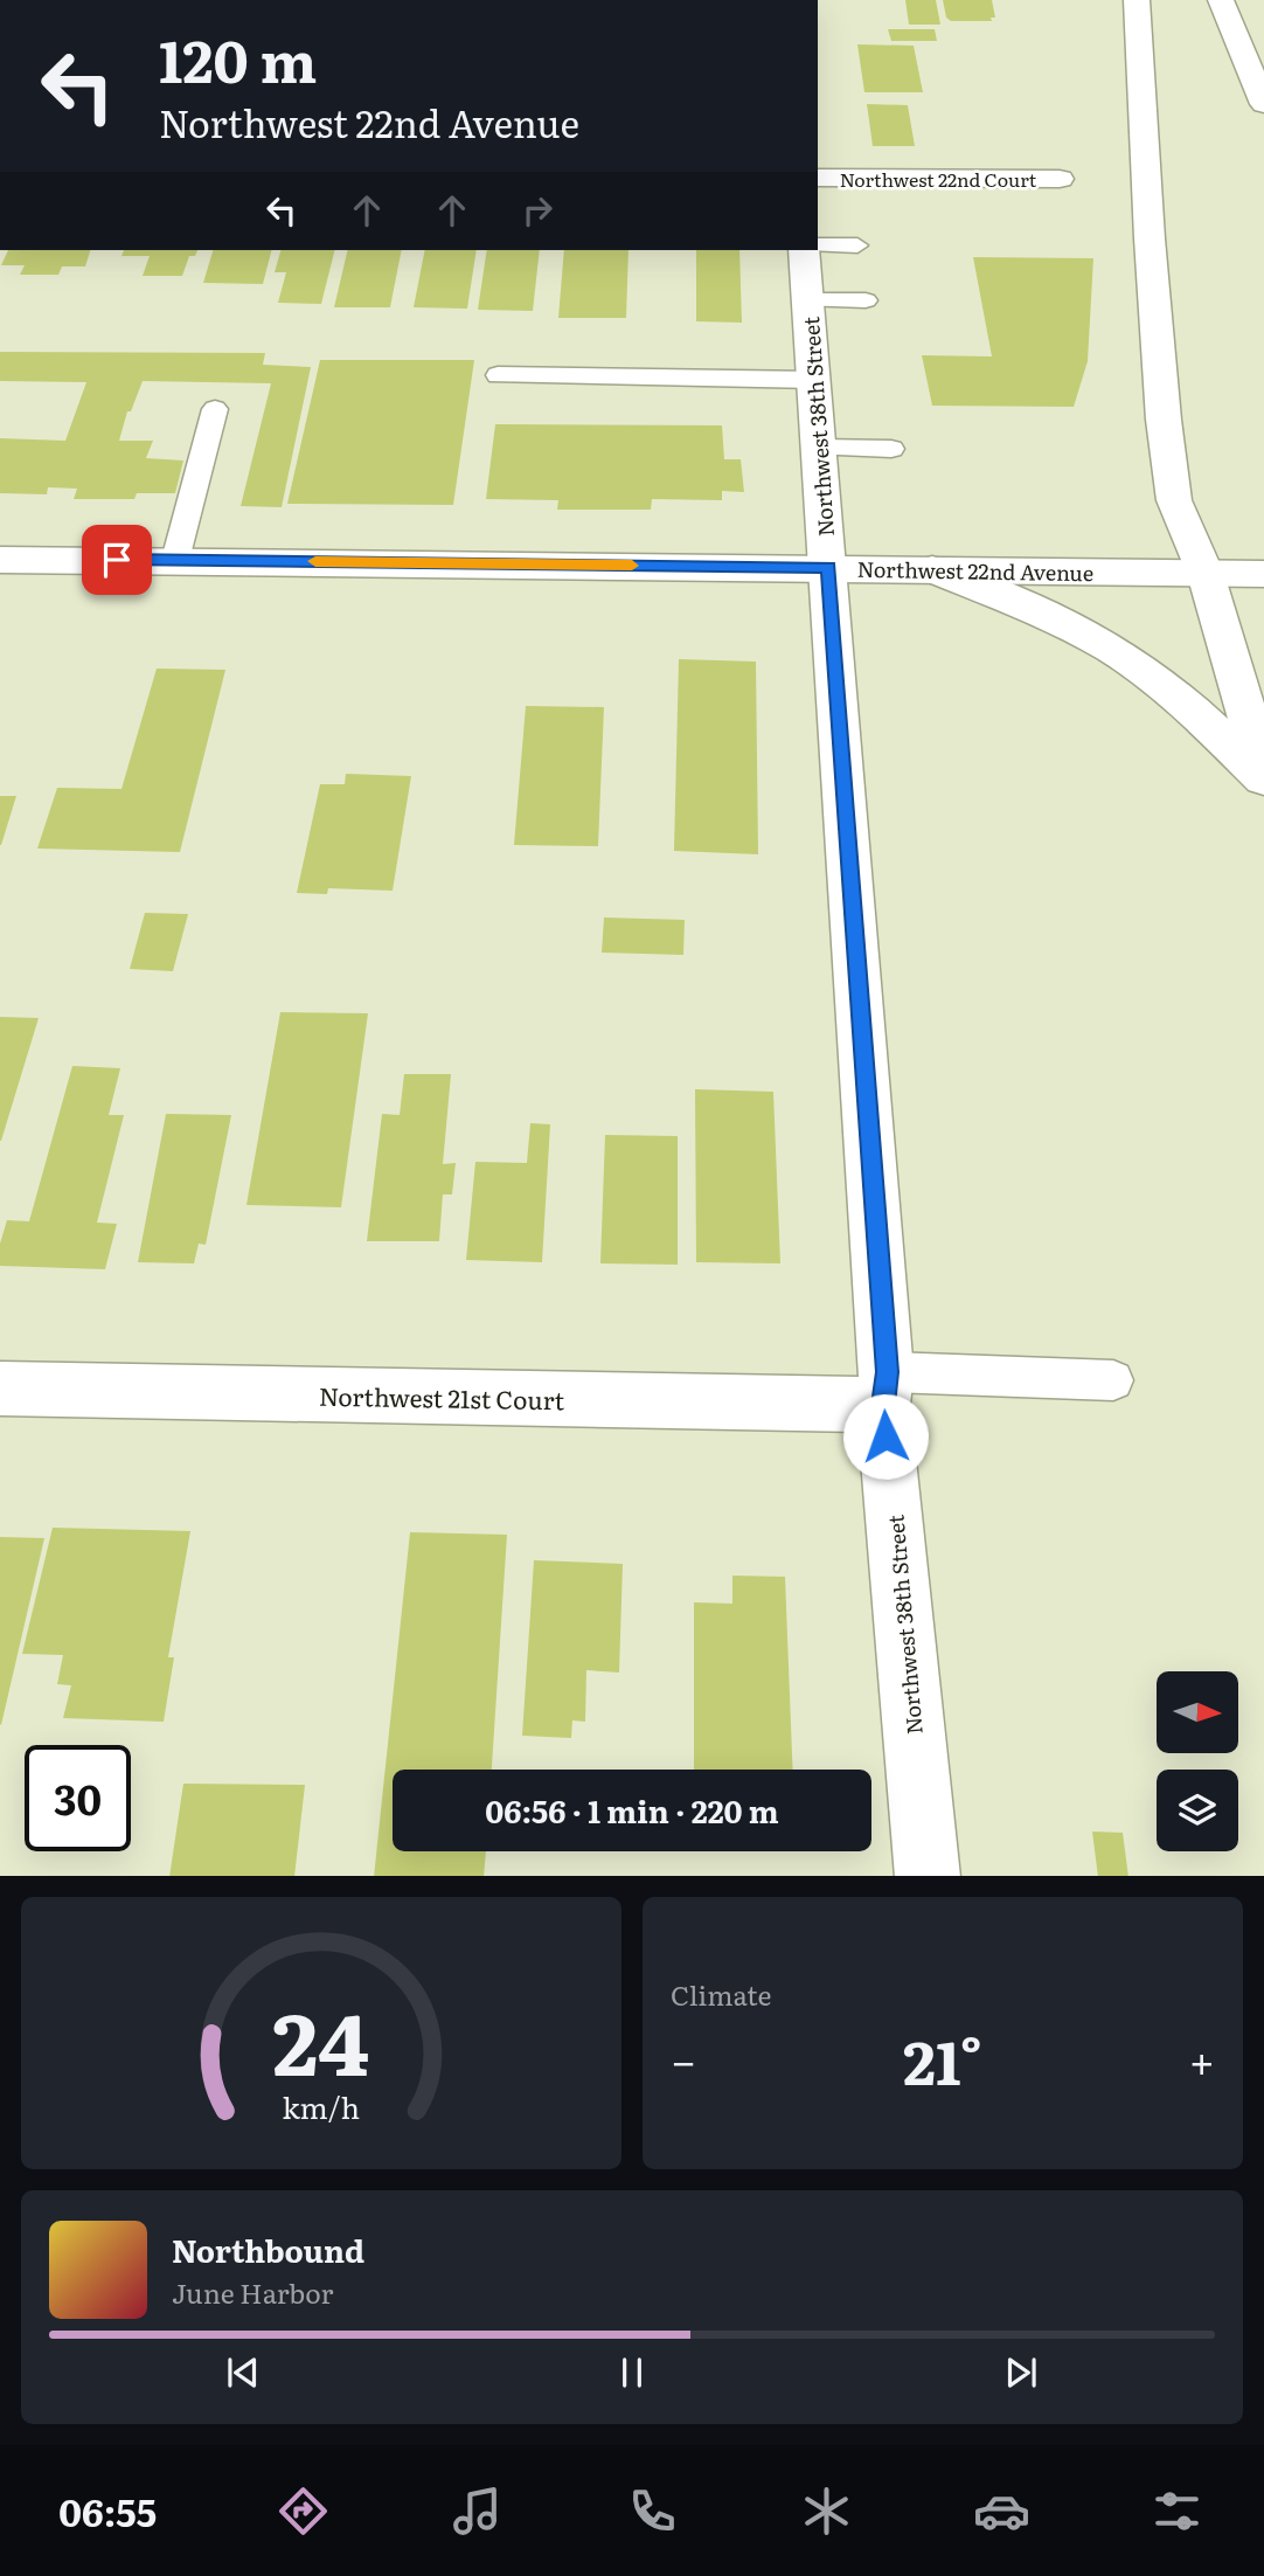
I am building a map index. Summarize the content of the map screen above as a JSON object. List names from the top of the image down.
{
  "streets": {
    "main road": [
      "Northwest 22nd Court",
      "Northwest 38th Street",
      "Northwest 22nd Avenue",
      "Northwest 21st Court"
    ]
  },
  "crossings": [
    ["Northwest 38th Street", "Northwest 22nd Avenue"],
    ["Northwest 38th Street", "Northwest 21st Court"]
  ],
  "north": "right",
  "page": {
    "turn": ["120 m", "Northwest 22nd Avenue"],
    "limit": "30",
    "trip": "06:56 · 1 min · 220 m",
    "tile": "Climate",
    "heat": ["−", "21°", "+"],
    "song": ["Northbound", "June Harbor"],
    "tabs": "06:55",
    "gauge": ["24", "km/h"]
  }
}
